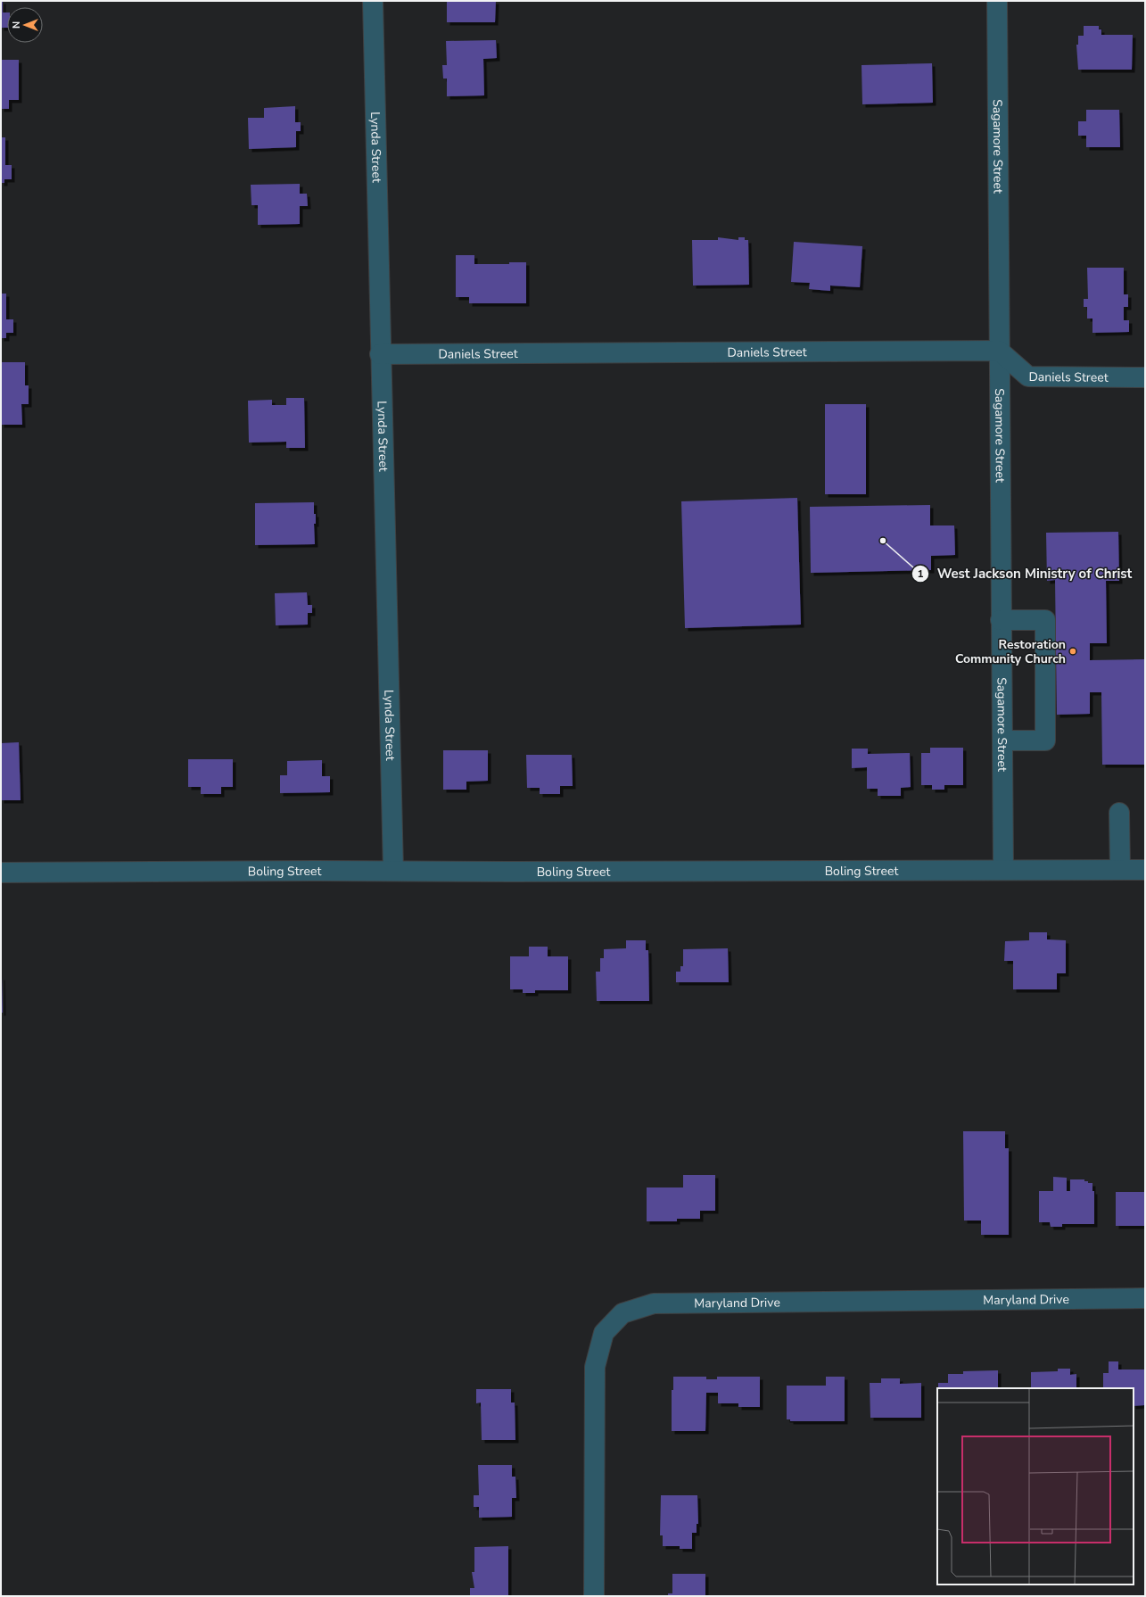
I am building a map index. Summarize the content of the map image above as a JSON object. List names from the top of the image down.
{
  "streets": {
    "street": [
      "Sagamore Street",
      "Lynda Street",
      "Daniels Street",
      "Boling Street",
      "Maryland Drive"
    ]
  },
  "crossings": [
    ["Sagamore Street", "Daniels Street"],
    ["Sagamore Street", "Boling Street"],
    ["Lynda Street", "Daniels Street"],
    ["Lynda Street", "Boling Street"]
  ],
  "places": ["West Jackson Ministry of Christ", "Restoration Community Church"],
  "north": "left"
}
